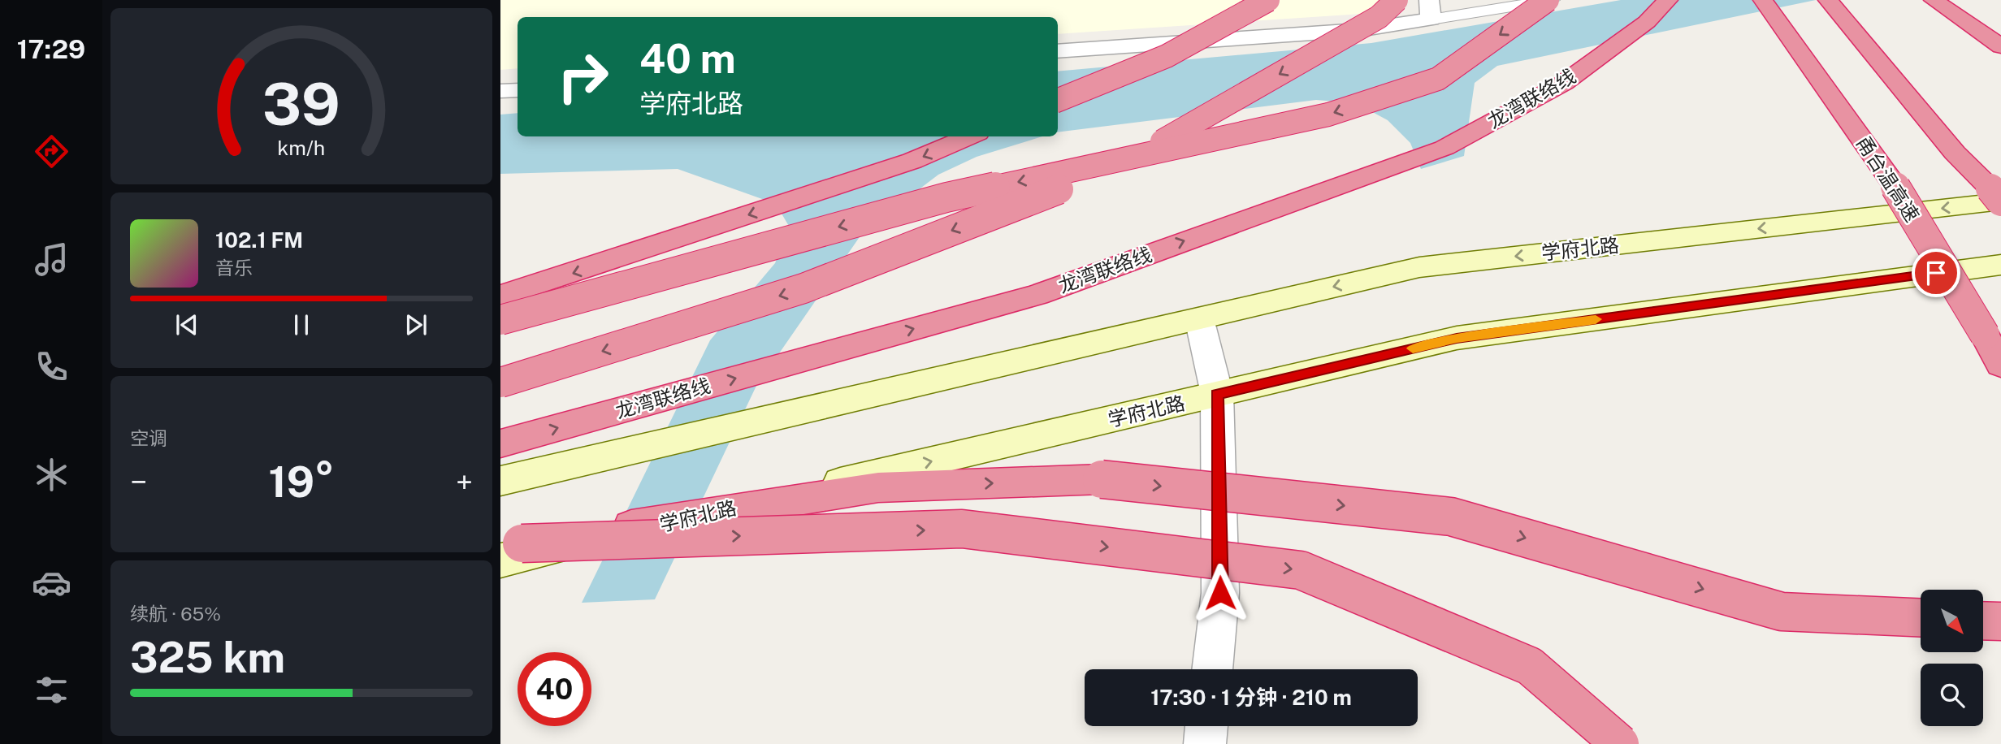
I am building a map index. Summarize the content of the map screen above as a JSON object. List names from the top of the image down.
{
  "streets": {
    "highway": ["龙湾联络线", "甬台温高速"],
    "main road": ["学府北路"]
  },
  "north": "bottom right",
  "page": {
    "tabs": "17:29",
    "turn": ["40 m", "学府北路"],
    "song": ["102.1 FM", "音乐"],
    "tile": [
      "空调",
      ["续航 · 65%", "325 km"]
    ],
    "heat": ["−", "19°", "+"],
    "limit": "40",
    "trip": "17:30 · 1 分钟 · 210 m",
    "gauge": ["39", "km/h"]
  }
}
